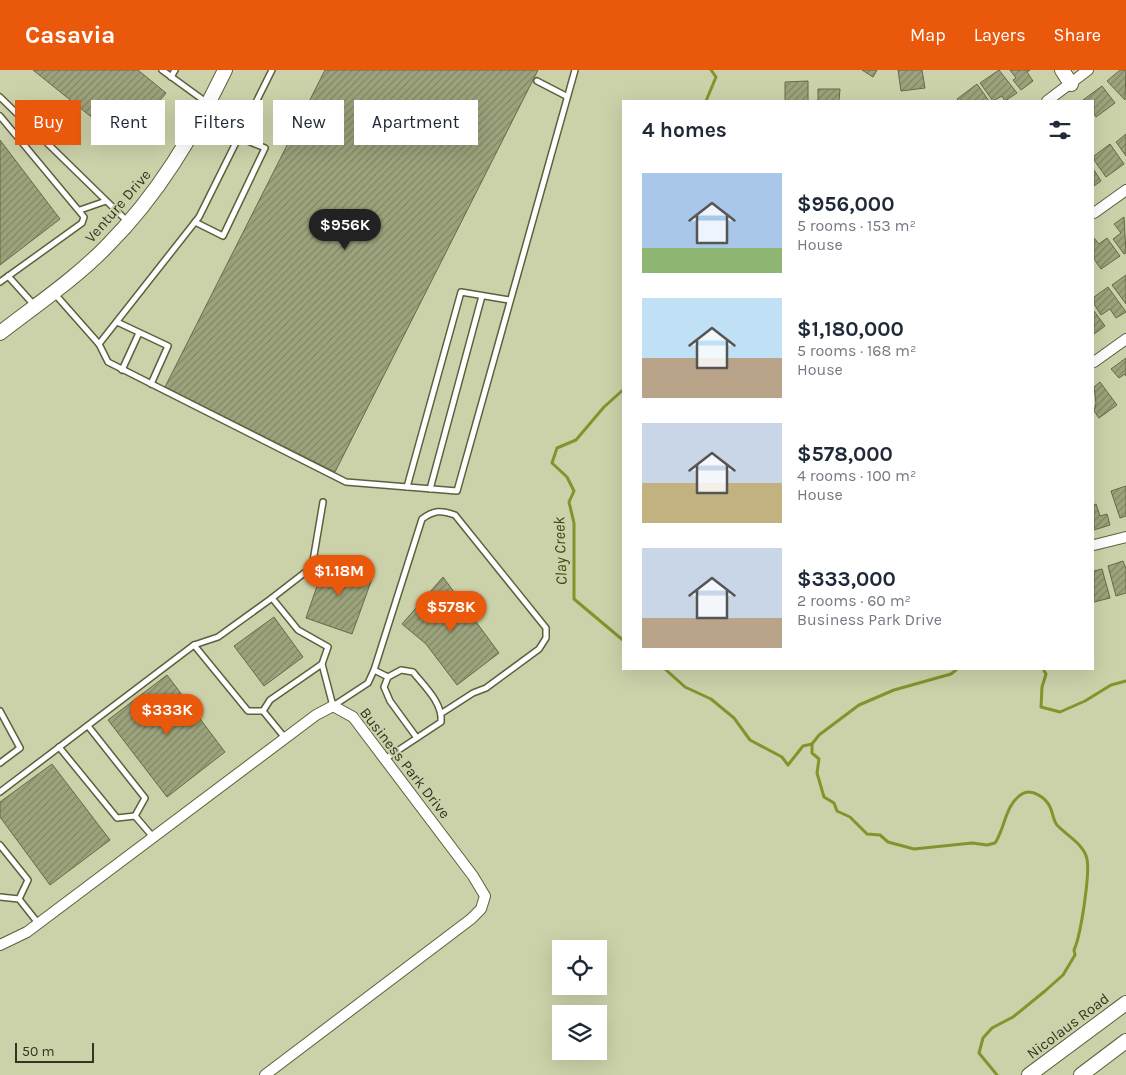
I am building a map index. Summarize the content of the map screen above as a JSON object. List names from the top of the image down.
{
  "streets": {
    "street": ["Venture Drive", "Business Park Drive", "Nicolaus Road"]
  },
  "water": ["Clay Creek"],
  "scale_bar": "50 m",
  "page": {
    "header": "Casavia",
    "nav": ["Map", "Layers", "Share"],
    "chip": [
      "Buy",
      "Rent",
      "Filters",
      "New",
      "Apartment"
    ],
    "heading": "4 homes",
    "list": [
      {
        "name": "$956,000",
        "note": "5 rooms · 153 m² · House"
      },
      {
        "name": "$1,180,000",
        "note": "5 rooms · 168 m² · House"
      },
      {
        "name": "$578,000",
        "note": "4 rooms · 100 m² · House"
      },
      {
        "name": "$333,000",
        "note": "2 rooms · 60 m² · Business Park Drive"
      }
    ],
    "price": [
      "$956K",
      "$1.18M",
      "$578K",
      "$333K"
    ],
    "scale": "50 m"
  }
}
